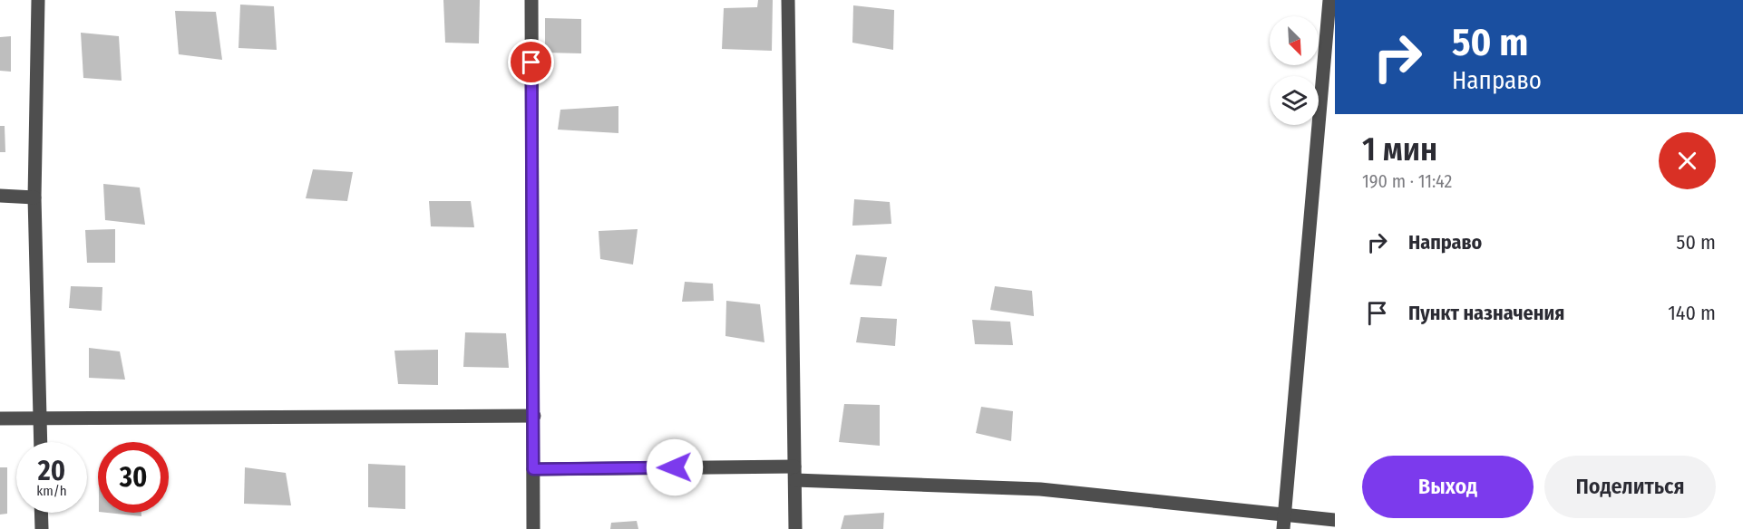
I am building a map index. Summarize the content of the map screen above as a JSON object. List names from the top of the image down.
{
  "north": "bottom right",
  "page": {
    "turn": ["50 m", "Направо"],
    "heading": ["1 мин", "190 m · 11:42"],
    "list": [
      {
        "name": "Направо",
        "value": "50 m"
      },
      {
        "name": "Пункт назначения",
        "value": "140 m"
      }
    ],
    "speed": "20 km/h",
    "limit": "30",
    "buttons": ["Выход", "Поделиться"]
  }
}
